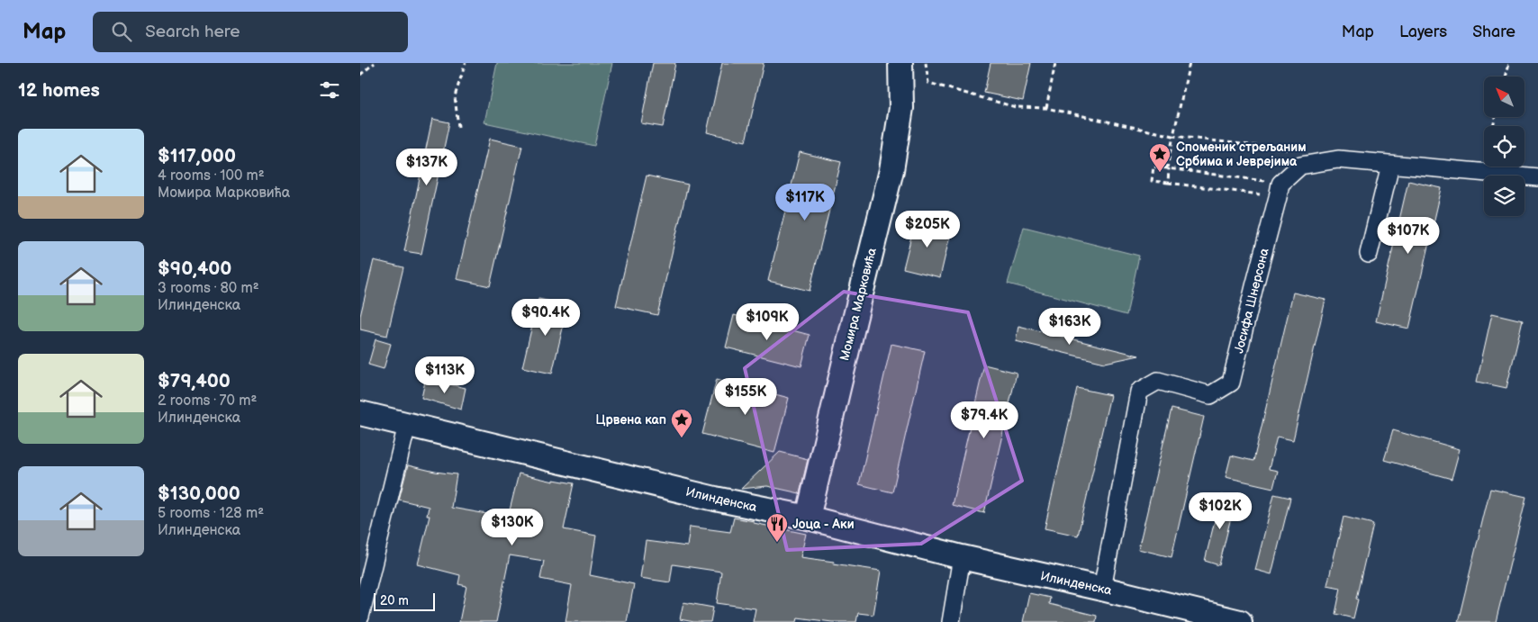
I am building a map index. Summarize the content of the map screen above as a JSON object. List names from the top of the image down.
{
  "streets": {
    "street": ["Јосифа Шнерсона", "Момира Марковића", "Илинденска"]
  },
  "crossings": [
    ["Јосифа Шнерсона", "Илинденска"],
    ["Момира Марковића", "Илинденска"]
  ],
  "places": {
    "place": ["Споменик стрељаним Србима и Јеврејима", "Црвена кап"],
    "restaurant": ["Јоца - Аки"]
  },
  "scale_bar": "20 m",
  "north": "top left",
  "page": {
    "header": "Map",
    "search": "Search here",
    "nav": ["Map", "Layers", "Share"],
    "heading": "12 homes",
    "list": [
      {
        "name": "$117,000",
        "note": "4 rooms · 100 m² · Момира Марковића"
      },
      {
        "name": "$90,400",
        "note": "3 rooms · 80 m² · Илинденска"
      },
      {
        "name": "$79,400",
        "note": "2 rooms · 70 m² · Илинденска"
      },
      {
        "name": "$130,000",
        "note": "5 rooms · 128 m² · Илинденска"
      }
    ],
    "price": [
      "$137K",
      "$117K",
      "$205K",
      "$107K",
      "$90.4K",
      "$109K",
      "$163K",
      "$113K",
      "$155K",
      "$79.4K",
      "$102K",
      "$130K"
    ],
    "scale": "20 m"
  }
}
